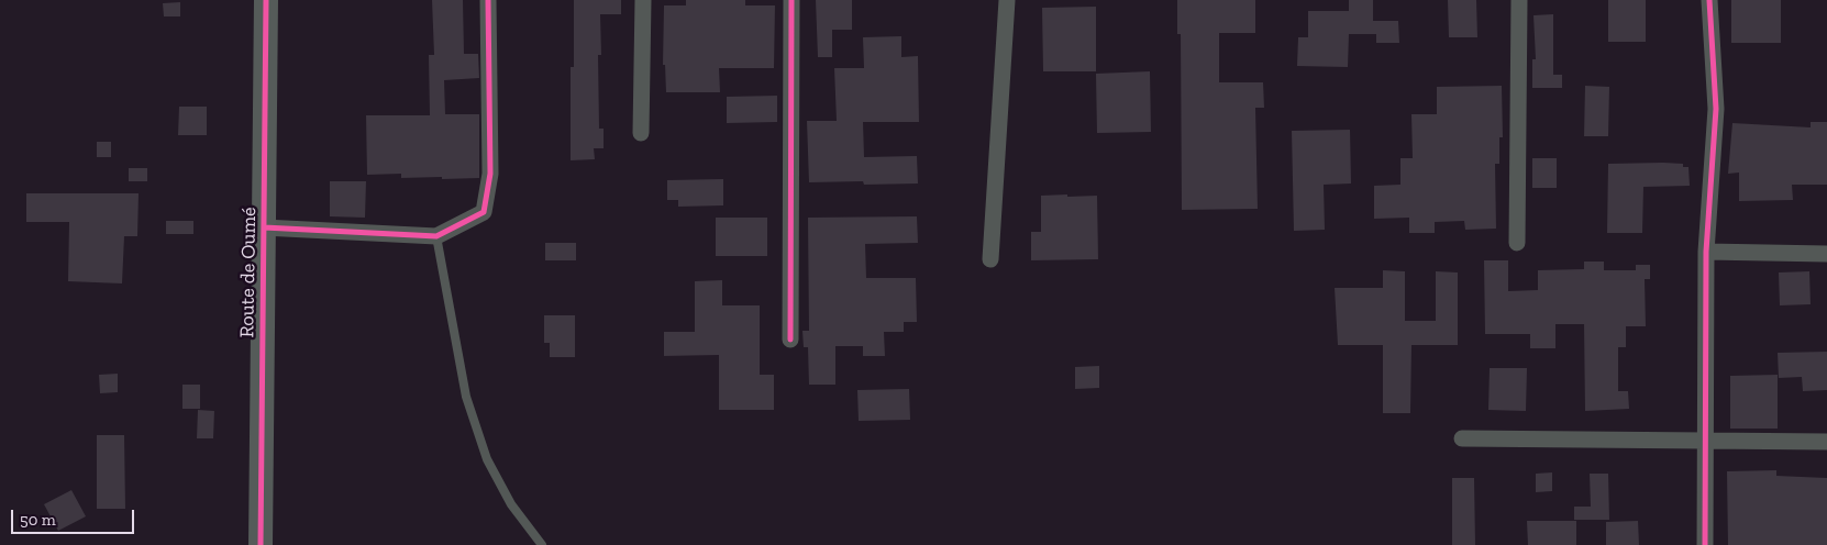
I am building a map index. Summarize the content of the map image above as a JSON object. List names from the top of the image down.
{
  "streets": {
    "street": ["Route de Oumé"]
  },
  "scale_bar": "50 m"
}
